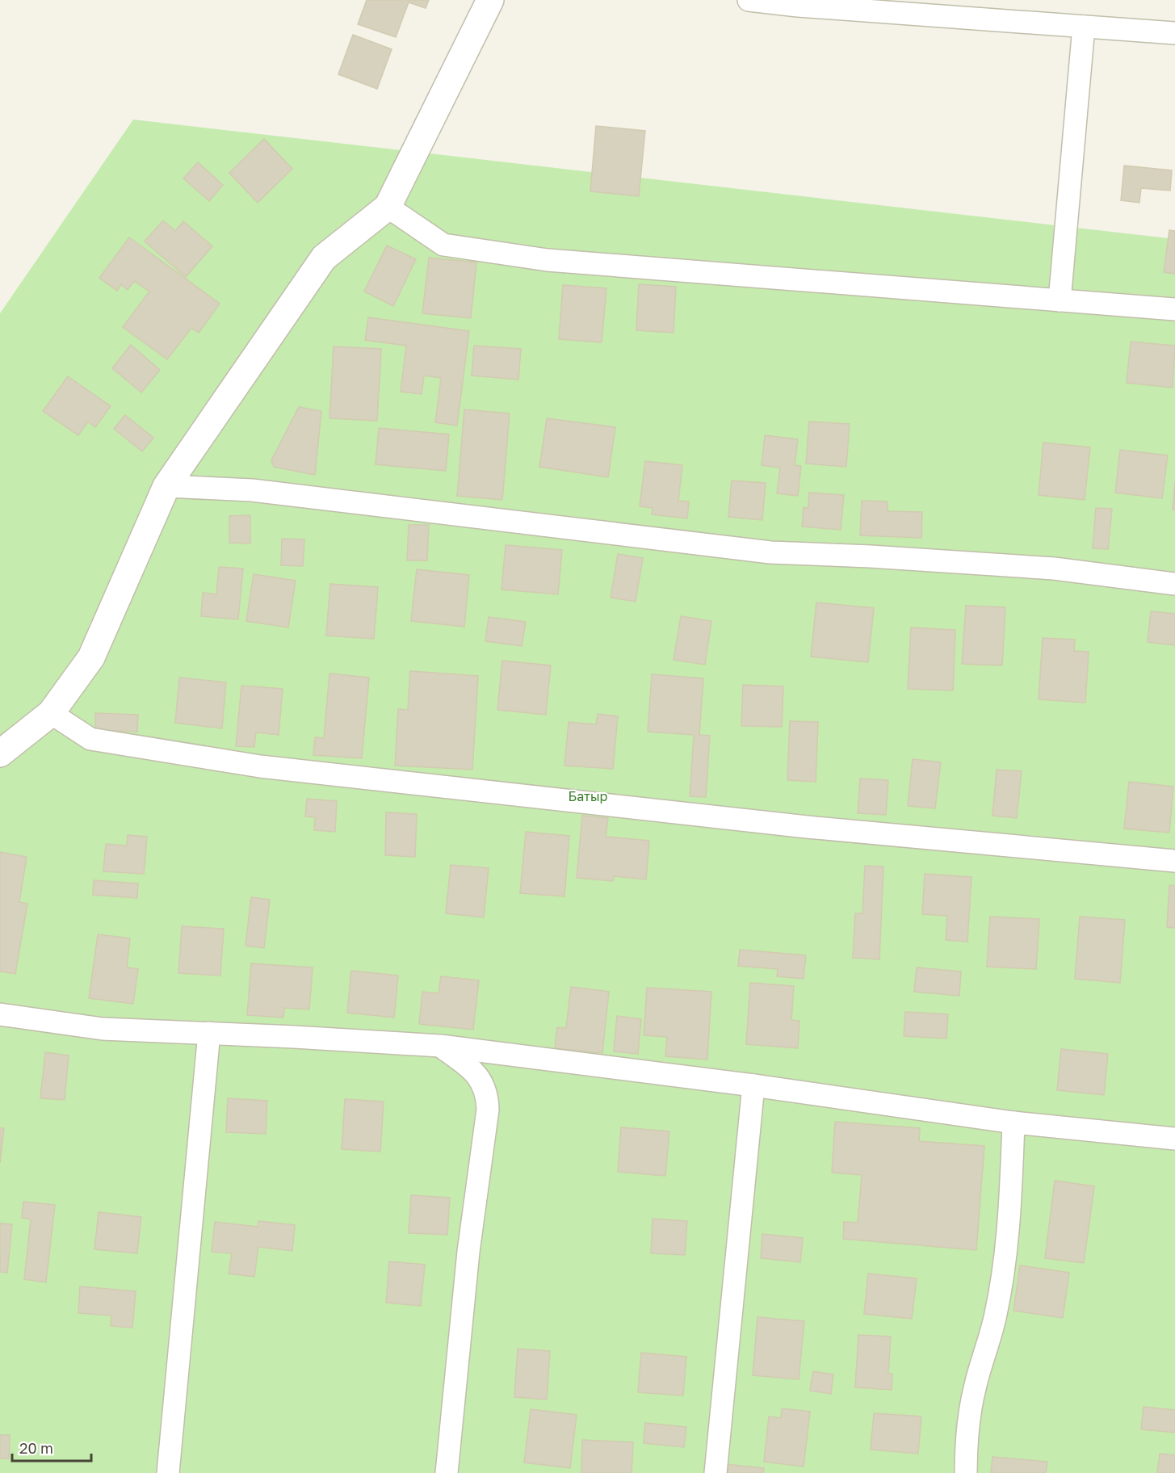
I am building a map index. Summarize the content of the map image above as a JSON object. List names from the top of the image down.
{
  "parks": ["Батыр"],
  "scale_bar": "20 m"
}
